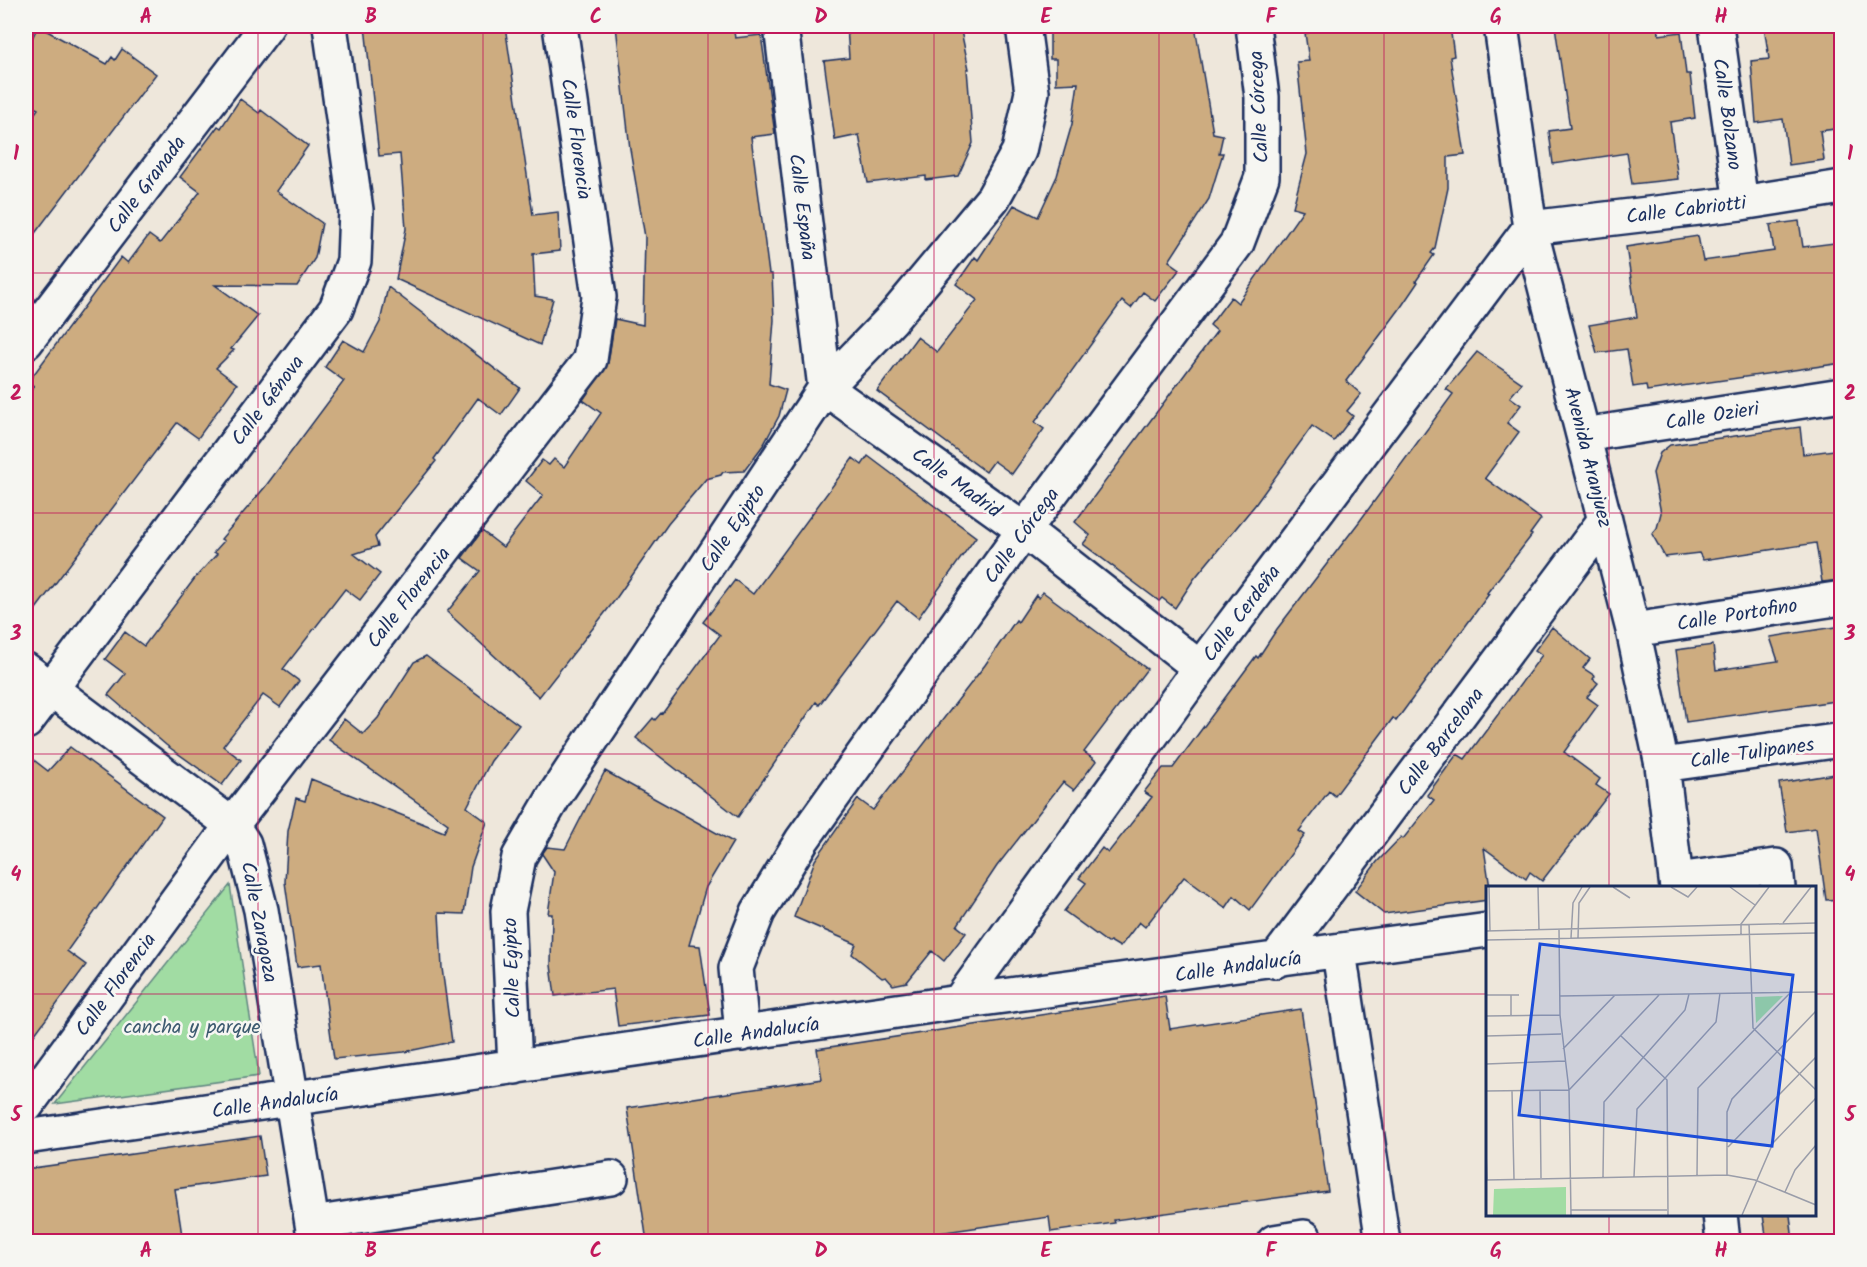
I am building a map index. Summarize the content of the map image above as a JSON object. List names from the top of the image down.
{
  "streets": {
    "street": [
      "Calle Córcega",
      "Calle Bolzano",
      "Calle Florencia",
      "Calle Granada",
      "Calle España",
      "Calle Cabriotti",
      "Calle Génova",
      "Calle Ozieri",
      "Avenida Aranjuez",
      "Calle Madrid",
      "Calle Egipto",
      "Calle Cerdeña",
      "Calle Portofino",
      "Calle Barcelona",
      "Calle Tulipanes",
      "Calle Zaragoza",
      "Calle Andalucía"
    ]
  },
  "crossings": [
    ["Calle Córcega", "Calle Madrid"],
    ["Calle Córcega", "Calle Andalucía"],
    ["Calle Bolzano", "Calle Cabriotti"],
    ["Calle Florencia", "Calle Zaragoza"],
    ["Calle España", "Calle Madrid"],
    ["Calle España", "Calle Egipto"],
    ["Calle Cabriotti", "Avenida Aranjuez"],
    ["Calle Cabriotti", "Calle Cerdeña"],
    ["Calle Génova", "Calle Zaragoza"],
    ["Calle Ozieri", "Avenida Aranjuez"],
    ["Avenida Aranjuez", "Calle Cerdeña"],
    ["Avenida Aranjuez", "Calle Portofino"],
    ["Avenida Aranjuez", "Calle Barcelona"],
    ["Avenida Aranjuez", "Calle Tulipanes"],
    ["Calle Madrid", "Calle Egipto"],
    ["Calle Madrid", "Calle Cerdeña"],
    ["Calle Egipto", "Calle Andalucía"],
    ["Calle Cerdeña", "Calle Andalucía"],
    ["Calle Barcelona", "Calle Andalucía"],
    ["Calle Zaragoza", "Calle Andalucía"]
  ],
  "parks": ["cancha y parque"],
  "grid": {
    "columns": [
      "A",
      "B",
      "C",
      "D",
      "E",
      "F",
      "G",
      "H"
    ],
    "rows": [
      "1",
      "2",
      "3",
      "4",
      "5"
    ]
  }
}
